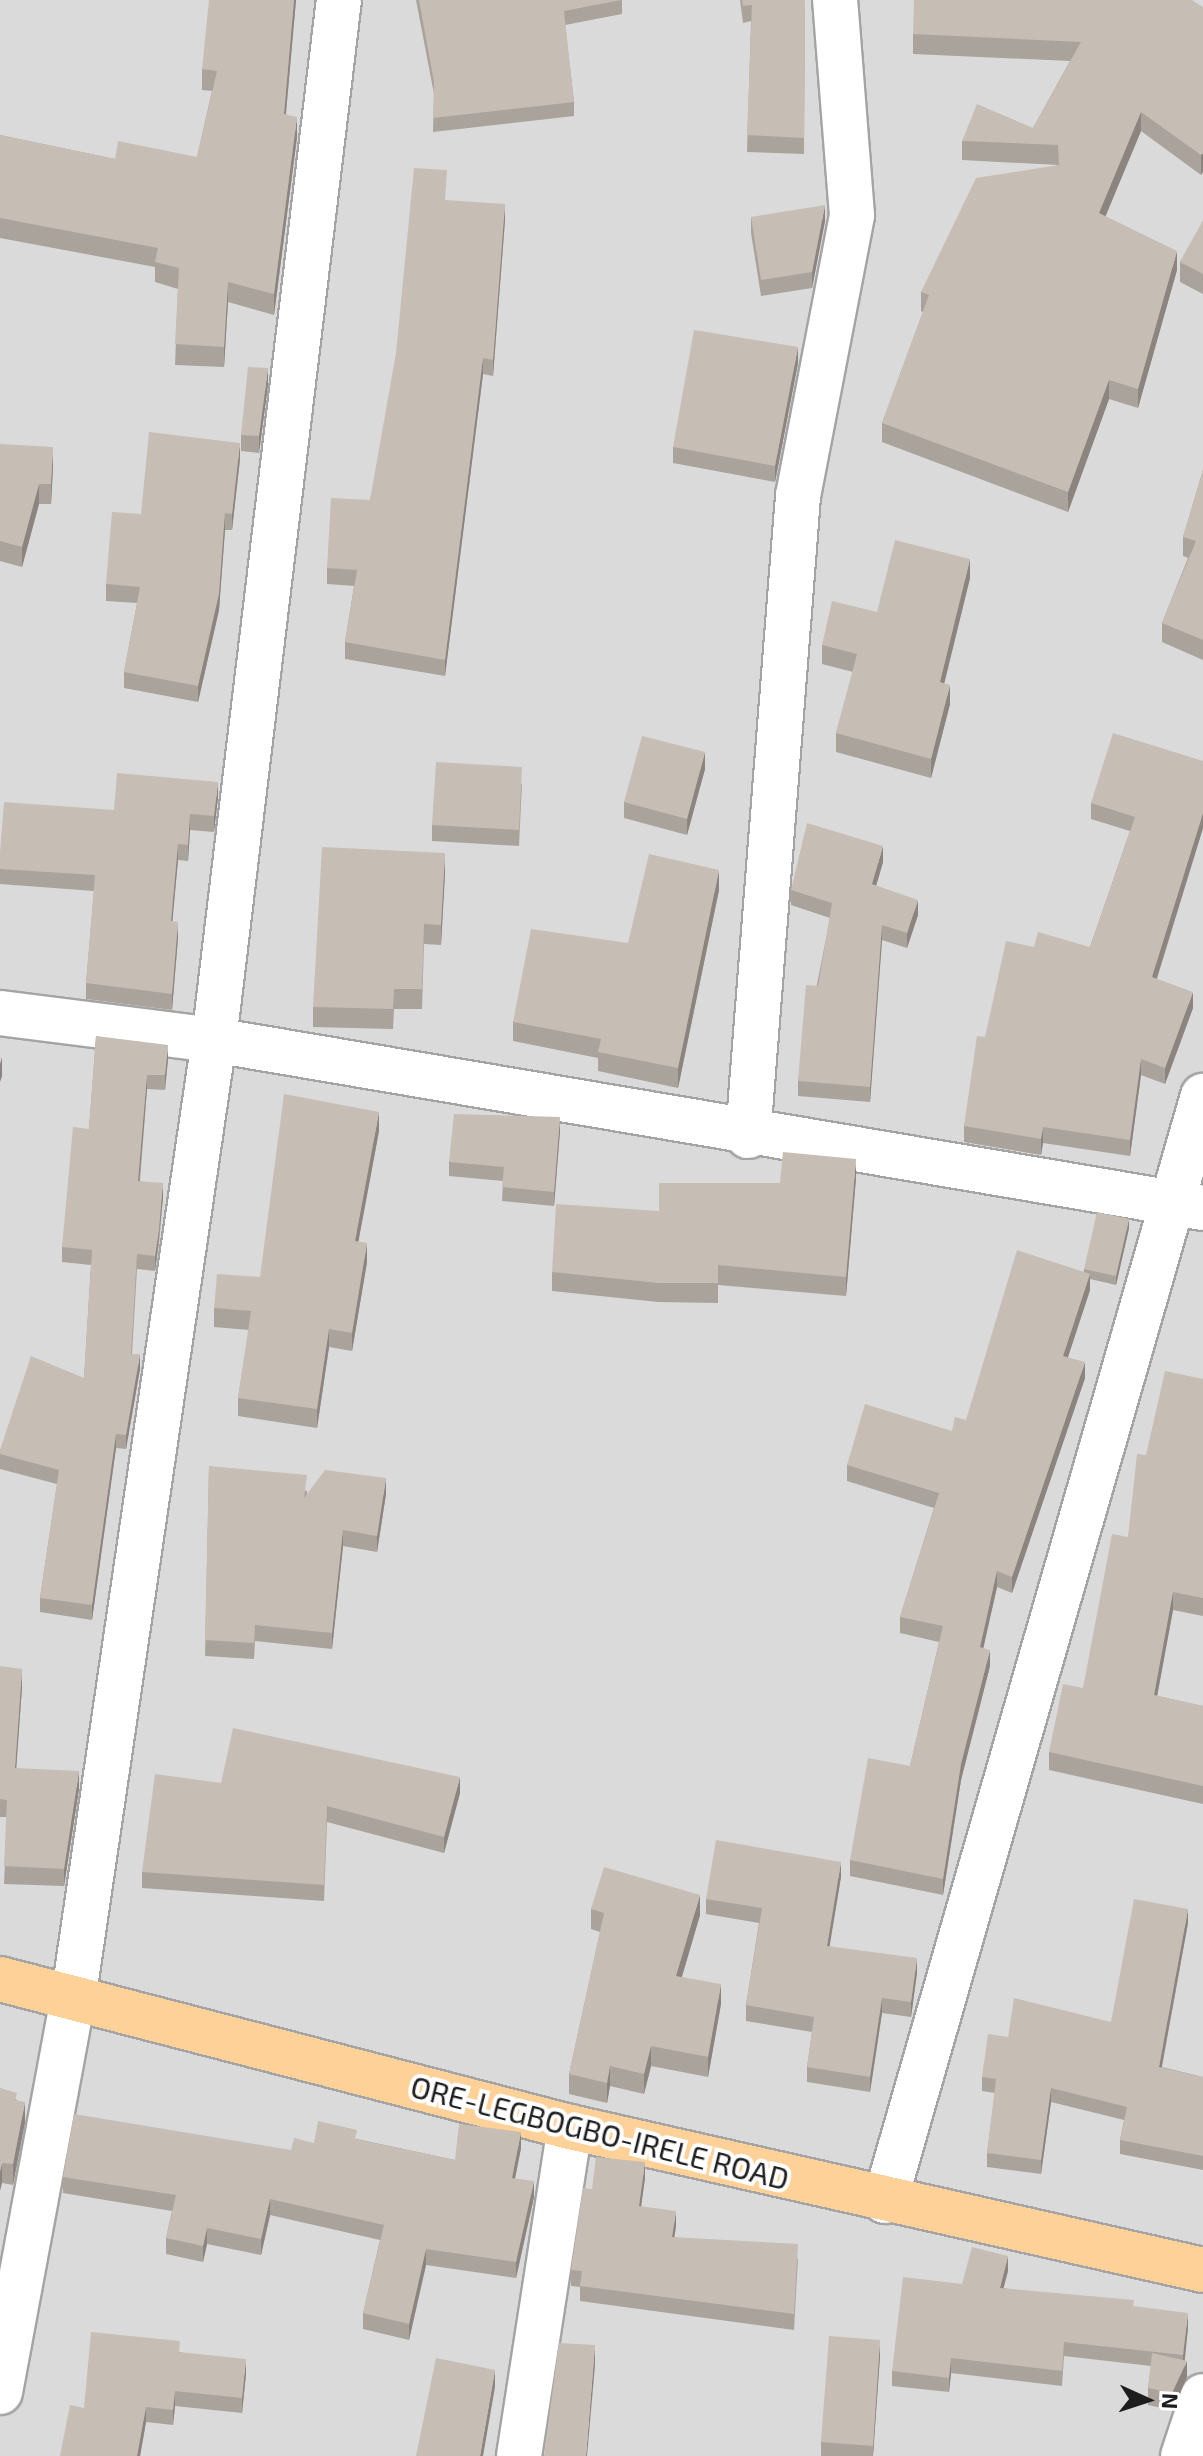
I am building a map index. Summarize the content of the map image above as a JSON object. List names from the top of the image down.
{
  "streets": {
    "main road": ["ORE-LEGBOGBO-IRELE ROAD"]
  },
  "north": "right"
}
